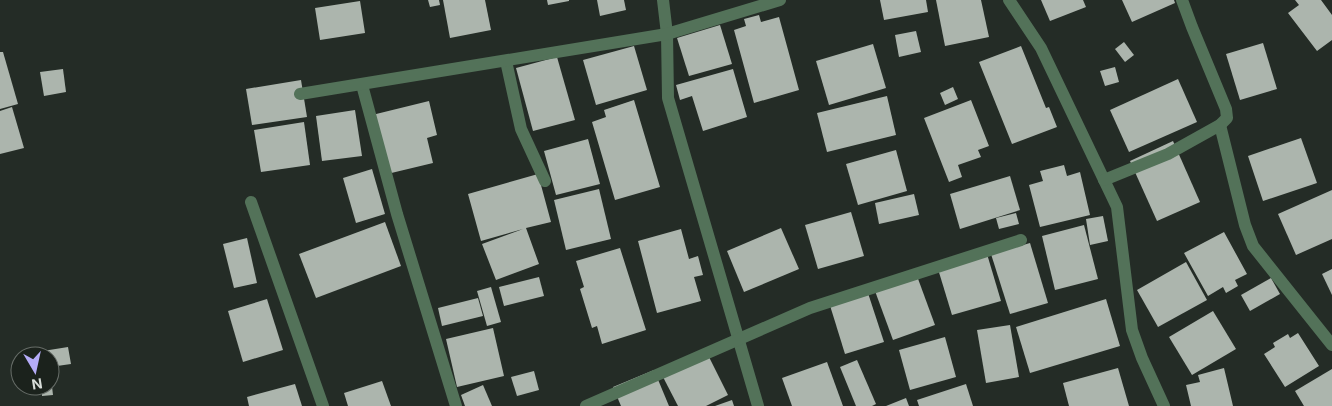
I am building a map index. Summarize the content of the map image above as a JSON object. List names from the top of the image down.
{
  "north": "bottom"
}
